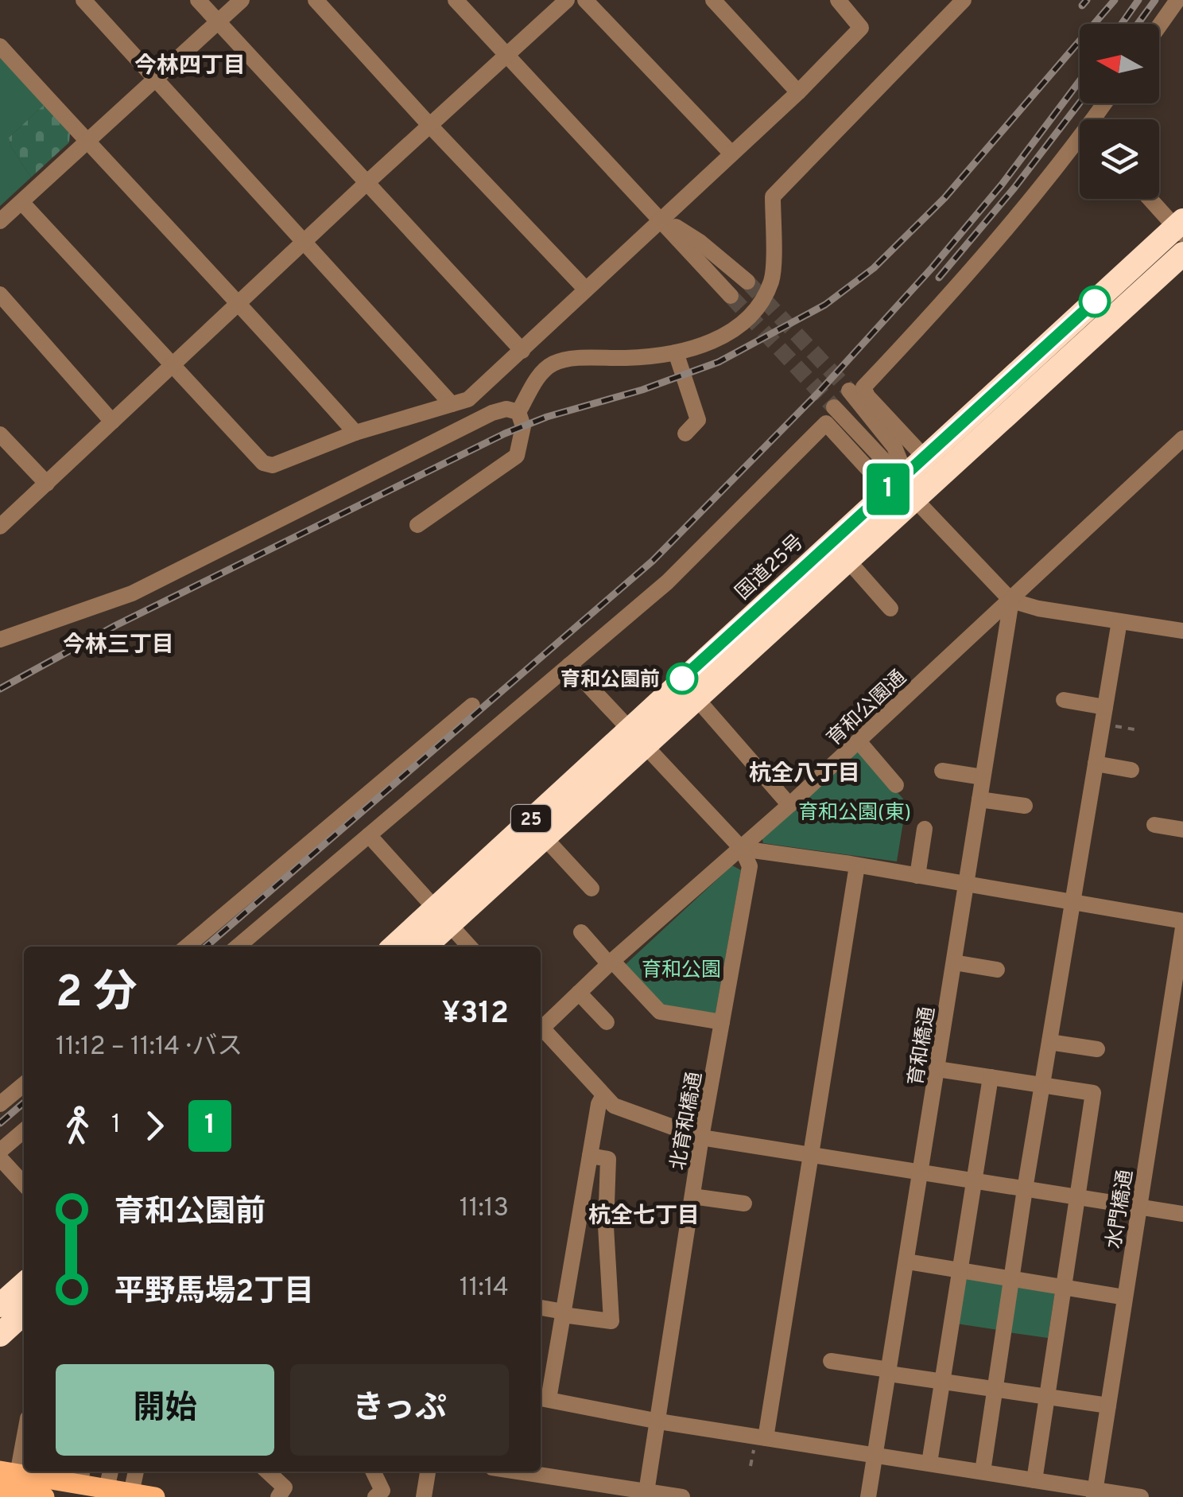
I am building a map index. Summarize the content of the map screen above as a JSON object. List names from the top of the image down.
{
  "streets": {
    "highway": ["国道25号", "25"],
    "street": [
      "育和公園通",
      "育和橋通",
      "北育和橋通",
      "水門橋通"
    ]
  },
  "crossings": [
    ["育和公園通", "育和橋通"],
    ["育和公園通", "北育和橋通"]
  ],
  "districts": [
    "今林四丁目",
    "今林三丁目",
    "杭全八丁目",
    "杭全七丁目"
  ],
  "parks": ["育和公園(東)", "育和公園"],
  "places": ["育和公園前"],
  "lines": ["bus line 1"],
  "north": "left",
  "page": {
    "on_map": "1",
    "heading": ["2 分", "11:12 – 11:14 · バス", "¥312"],
    "legs": ["1", "1"],
    "list": [
      {
        "name": "育和公園前",
        "value": "11:13"
      },
      {
        "name": "平野馬場2丁目",
        "value": "11:14"
      }
    ],
    "buttons": ["開始", "きっぷ"]
  }
}
